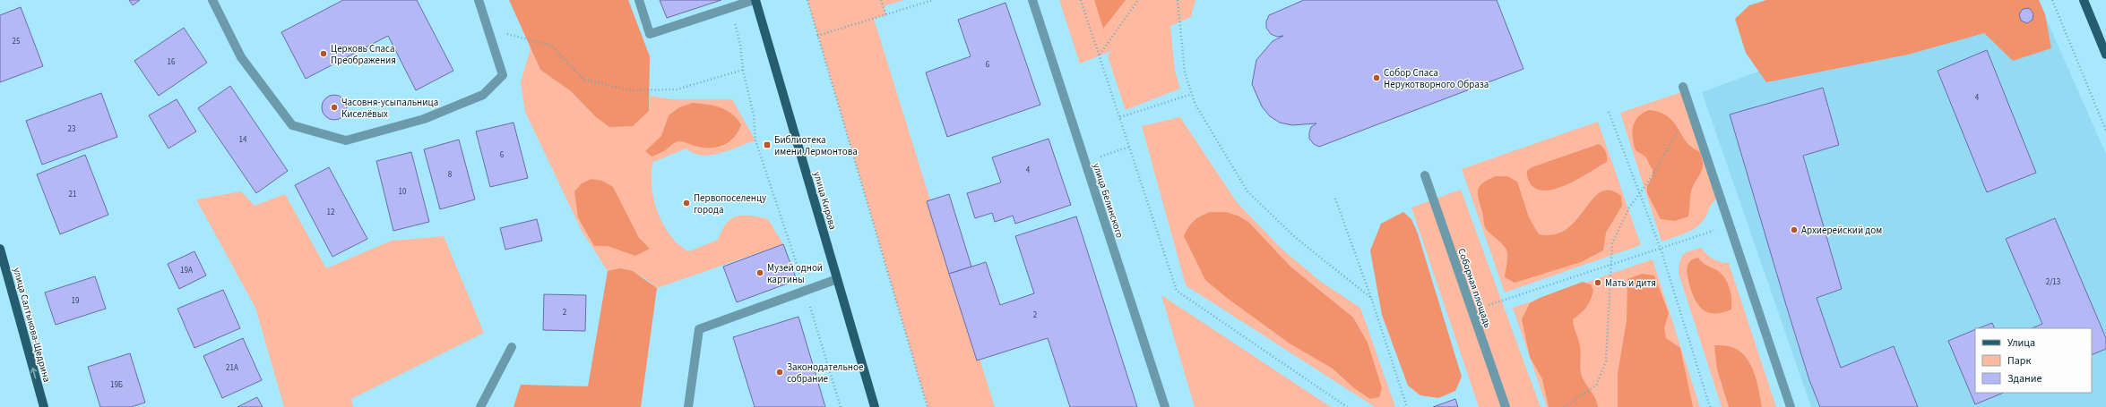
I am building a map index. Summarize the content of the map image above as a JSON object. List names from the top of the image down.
{
  "streets": {
    "main road": ["улица Кирова", "улица Салтыкова-Щедрина"],
    "street": ["улица Белинского", "Соборная площадь"]
  },
  "one_way": ["улица Салтыкова-Щедрина"],
  "places": {
    "other": [
      "Церковь Спаса Преображения",
      "Собор Спаса Нерукотворного Образа",
      "Часовня-усыпальница Киселёвых",
      "Первопоселенцу города",
      "Архиерейский дом",
      "Музей одной картины",
      "Мать и дитя",
      "Законодательное собрание"
    ],
    "transit": ["Библиотека имени Лермонтова"]
  },
  "house_numbers": [
    "25",
    "16",
    "6",
    "4",
    "23",
    "14",
    "6",
    "4",
    "8",
    "10",
    "21",
    "12",
    "19А",
    "2/13",
    "19",
    "2",
    "2",
    "21А",
    "19Б"
  ],
  "legend": ["Улица", "Парк", "Здание"]
}
